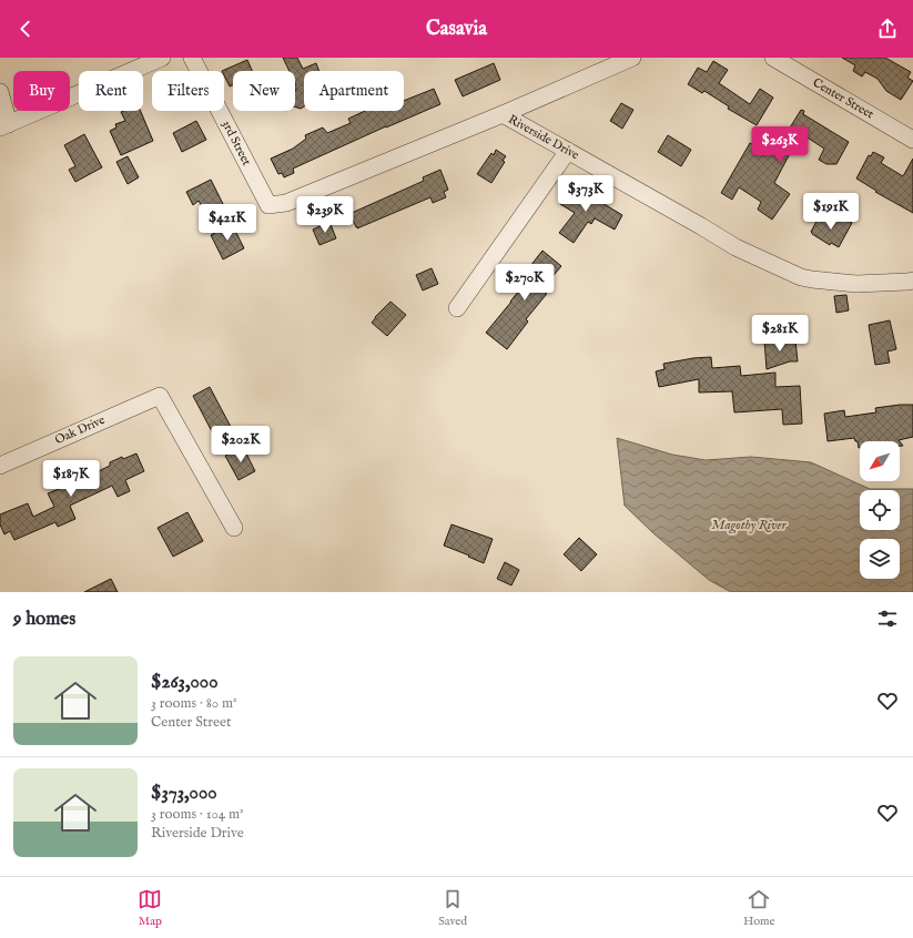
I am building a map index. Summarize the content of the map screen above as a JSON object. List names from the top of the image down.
{
  "streets": {
    "street": [
      "Center Street",
      "Riverside Drive",
      "3rd Street",
      "Oak Drive"
    ]
  },
  "crossings": [
    ["Riverside Drive", "3rd Street"]
  ],
  "water": ["Magothy River"],
  "north": "bottom left",
  "page": {
    "header": "Casavia",
    "chip": [
      "Buy",
      "Rent",
      "Filters",
      "New",
      "Apartment"
    ],
    "price": [
      "$263K",
      "$373K",
      "$191K",
      "$239K",
      "$421K",
      "$270K",
      "$281K",
      "$202K",
      "$187K"
    ],
    "heading": "9 homes",
    "list": [
      {
        "name": "$263,000",
        "note": "3 rooms · 80 m² · Center Street"
      },
      {
        "name": "$373,000",
        "note": "3 rooms · 104 m² · Riverside Drive"
      }
    ],
    "tabs": ["Map", "Saved", "Home"]
  }
}
